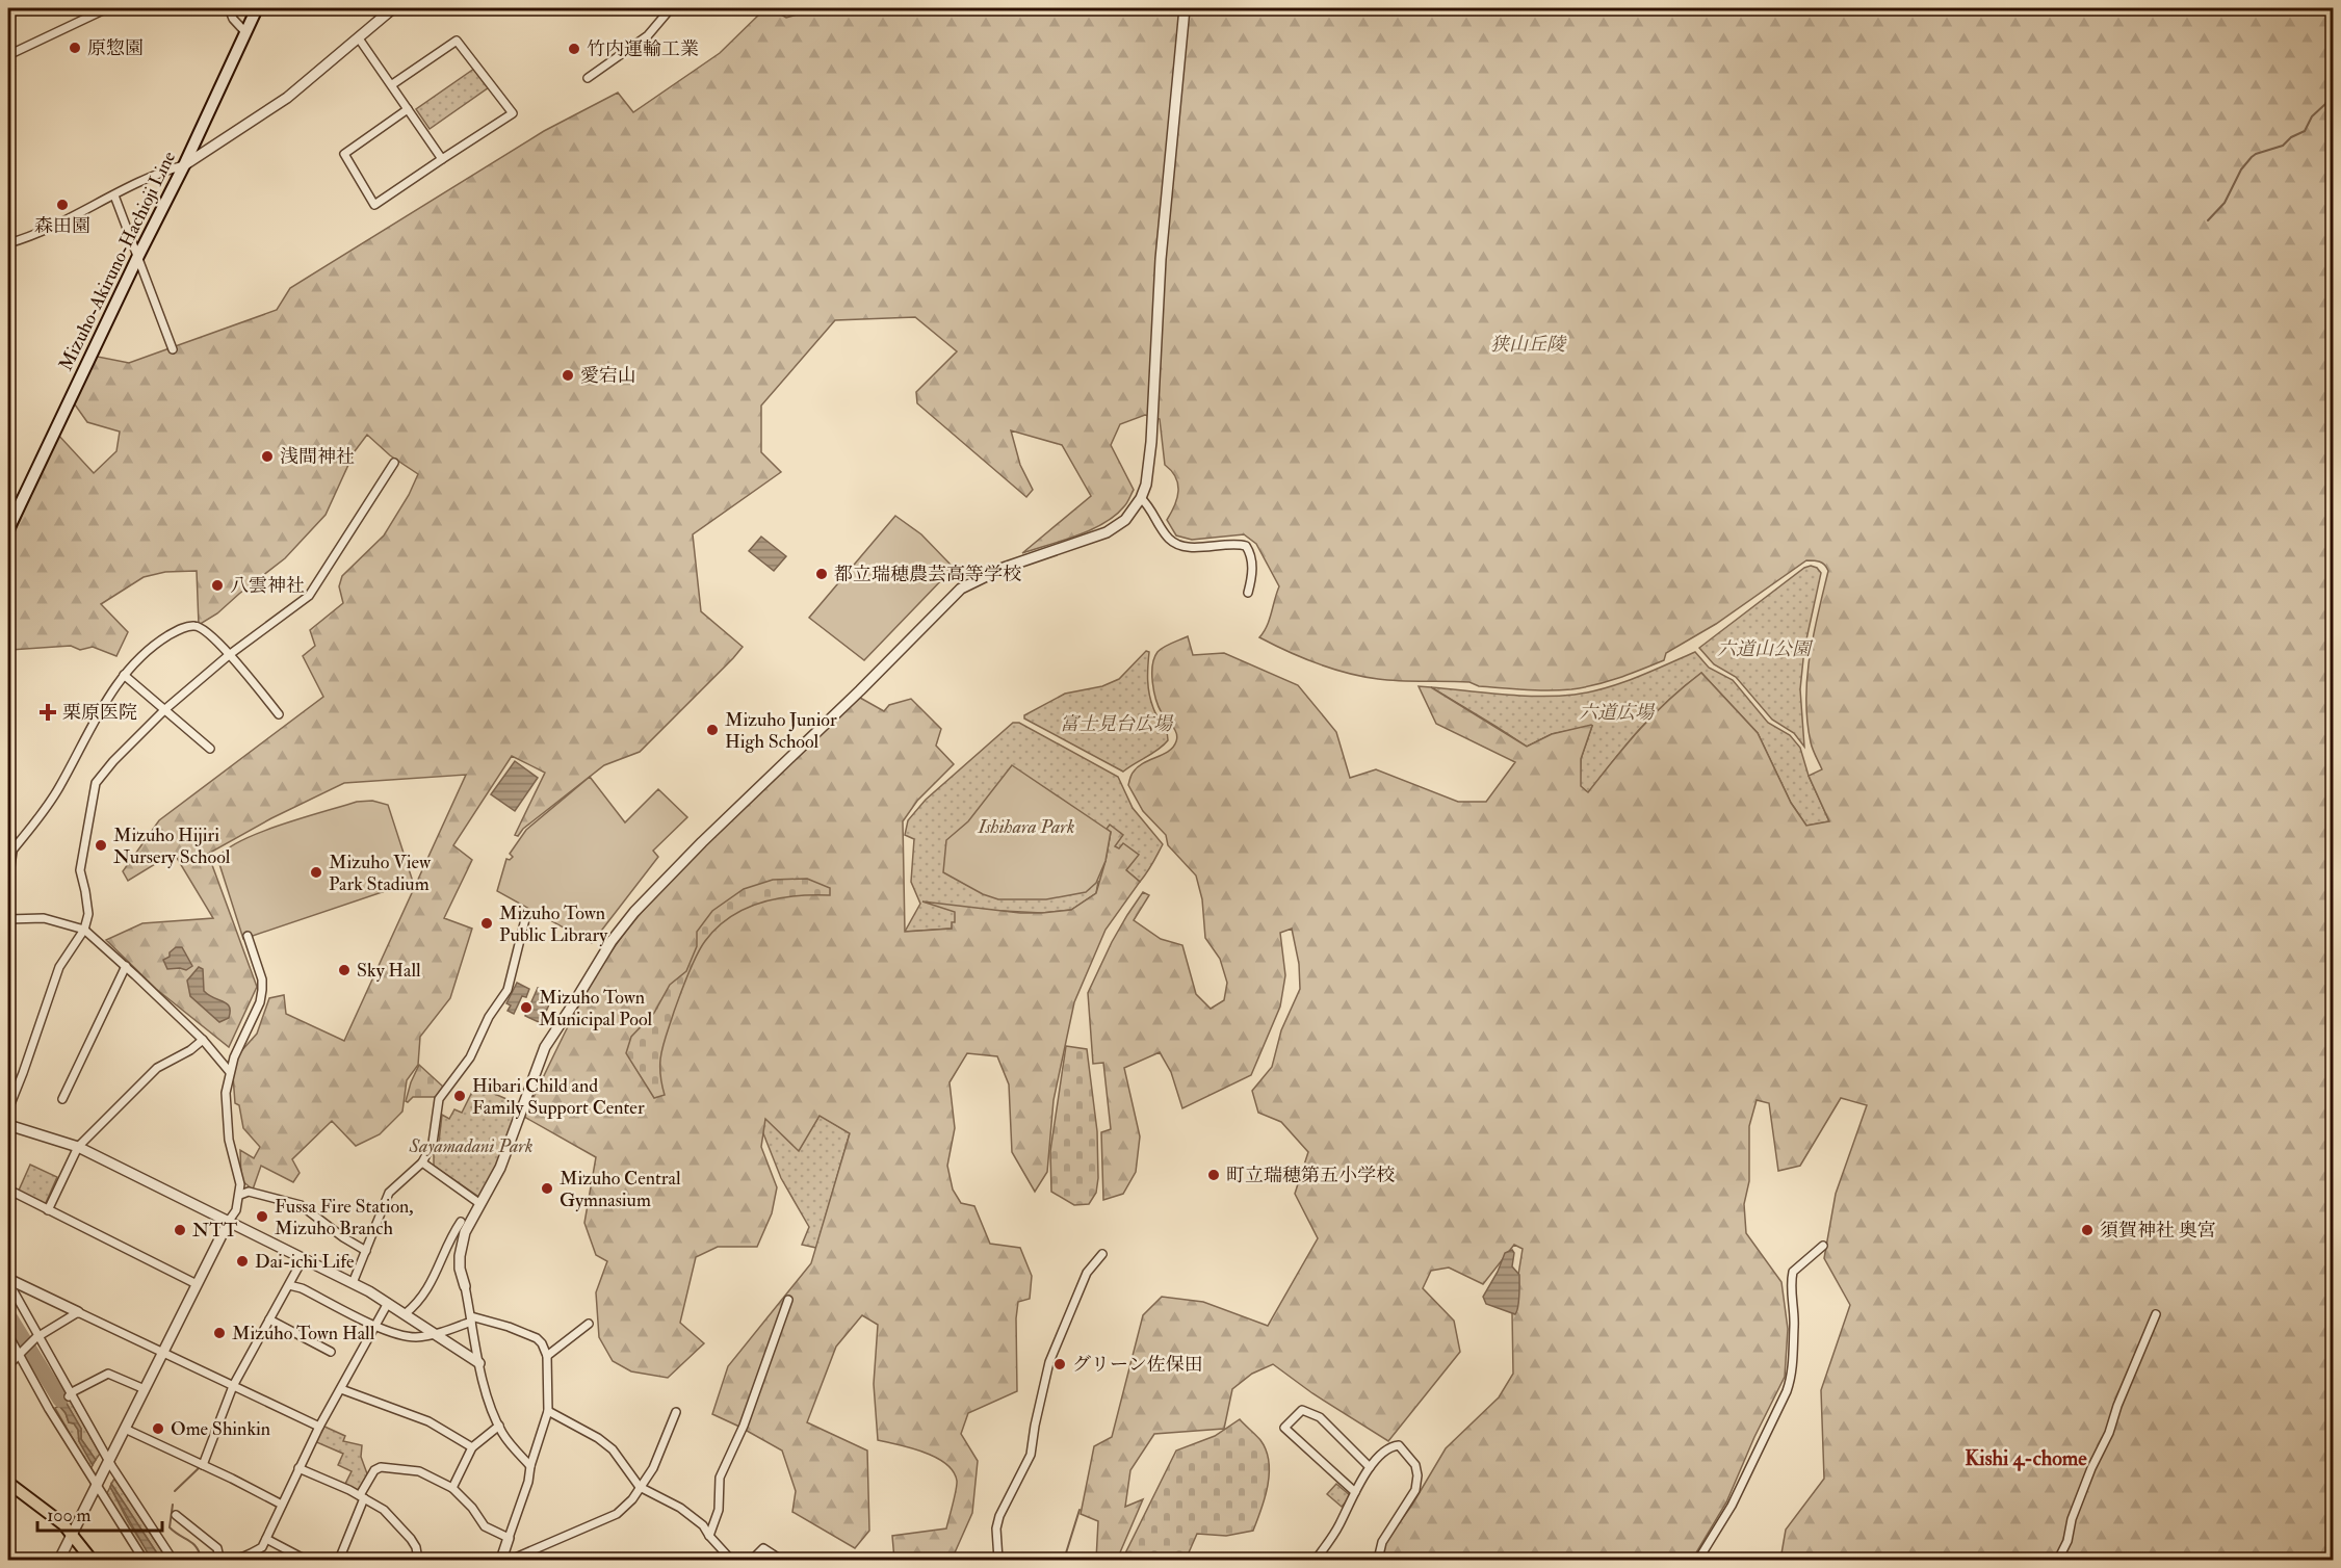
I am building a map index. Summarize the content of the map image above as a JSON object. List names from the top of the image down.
{
  "streets": {
    "main road": ["Mizuho-Akiruno-Hachioji Line"]
  },
  "districts": ["Kishi 4-chome"],
  "parks": [
    "狭山丘陵",
    "六道山公園",
    "六道広場",
    "富士見台広場",
    "Ishihara Park",
    "Sayamadani Park"
  ],
  "places": {
    "other": [
      "原惣園",
      "竹内運輸工業",
      "森田園",
      "愛宕山",
      "浅間神社",
      "都立瑞穂農芸高等学校",
      "八雲神社",
      "Mizuho Junior High School",
      "Mizuho Hijiri Nursery School",
      "Mizuho View Park Stadium",
      "Mizuho Town Public Library",
      "Sky Hall",
      "Mizuho Town Municipal Pool",
      "Hibari Child and Family Support Center",
      "町立瑞穂第五小学校",
      "Mizuho Central Gymnasium",
      "Fussa Fire Station, Mizuho Branch",
      "NTT",
      "須賀神社 奥宮",
      "Dai-ichi Life",
      "Mizuho Town Hall",
      "グリーン佐保田",
      "Ome Shinkin"
    ],
    "health": ["栗原医院"]
  },
  "scale_bar": "100 m"
}
